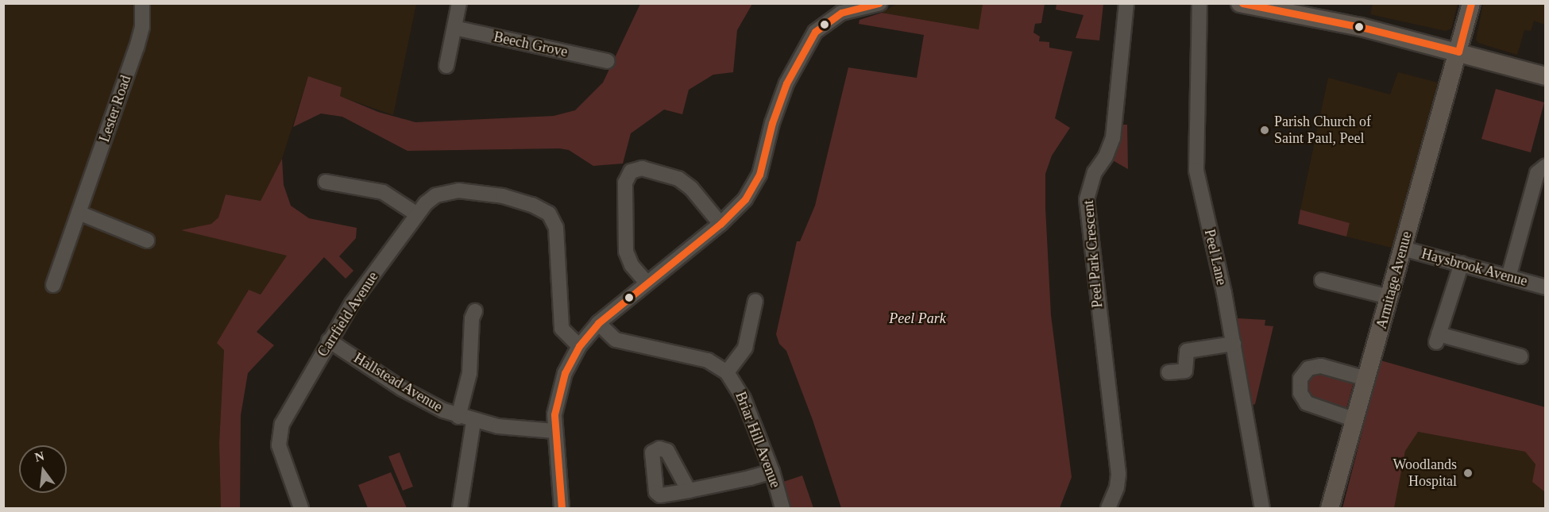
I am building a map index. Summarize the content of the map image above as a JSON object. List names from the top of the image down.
{
  "streets": {
    "main road": ["Armitage Avenue"],
    "street": [
      "Beech Grove",
      "Lester Road",
      "Peel Park Crescent",
      "Peel Lane",
      "Haysbrook Avenue",
      "Carrfield Avenue",
      "Hallstead Avenue",
      "Briar Hill Avenue"
    ]
  },
  "crossings": [
    ["Haysbrook Avenue", "Armitage Avenue"],
    ["Carrfield Avenue", "Hallstead Avenue"]
  ],
  "parks": ["Peel Park"],
  "places": ["Parish Church of Saint Paul, Peel", "Woodlands Hospital"],
  "north": "top"
}
